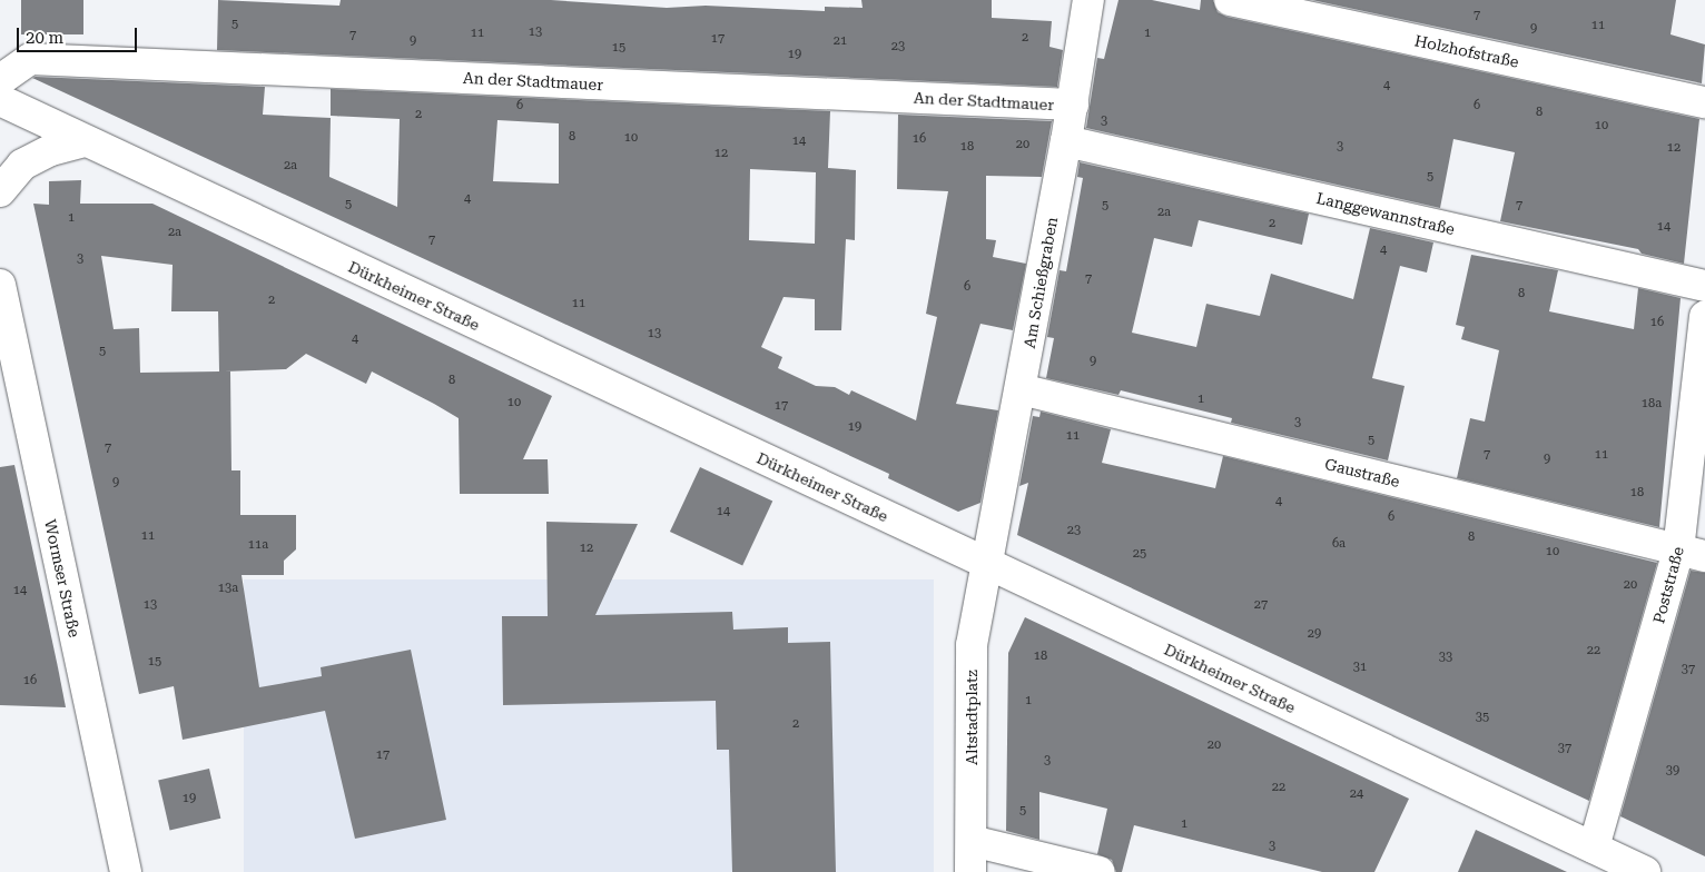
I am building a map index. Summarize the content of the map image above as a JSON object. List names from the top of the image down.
{
  "streets": {
    "street": [
      "Holzhofstraße",
      "An der Stadtmauer",
      "Langgewannstraße",
      "Am Schießgraben",
      "Dürkheimer Straße",
      "Gaustraße",
      "Wormser Straße",
      "Poststraße",
      "Altstadtplatz"
    ]
  },
  "crossings": [
    ["An der Stadtmauer", "Am Schießgraben"],
    ["Langgewannstraße", "Am Schießgraben"],
    ["Am Schießgraben", "Dürkheimer Straße"],
    ["Am Schießgraben", "Gaustraße"],
    ["Am Schießgraben", "Altstadtplatz"],
    ["Dürkheimer Straße", "Poststraße"],
    ["Dürkheimer Straße", "Altstadtplatz"],
    ["Gaustraße", "Poststraße"]
  ],
  "house_numbers": [
    "7",
    "5",
    "11",
    "9",
    "13",
    "11",
    "1",
    "7",
    "2",
    "17",
    "9",
    "21",
    "23",
    "15",
    "19",
    "4",
    "6",
    "6",
    "8",
    "2",
    "3",
    "10",
    "8",
    "10",
    "16",
    "14",
    "20",
    "18",
    "3",
    "12",
    "12",
    "2a",
    "5",
    "4",
    "5",
    "5",
    "7",
    "2a",
    "1",
    "2",
    "14",
    "2a",
    "7",
    "4",
    "3",
    "7",
    "6",
    "8",
    "2",
    "11",
    "16",
    "13",
    "4",
    "5",
    "9",
    "8",
    "1",
    "10",
    "18a",
    "17",
    "3",
    "19",
    "11",
    "5",
    "7",
    "7",
    "11",
    "9",
    "9",
    "18",
    "4",
    "14",
    "6",
    "23",
    "11",
    "8",
    "6a",
    "11a",
    "12",
    "10",
    "25",
    "20",
    "13a",
    "14",
    "13",
    "27",
    "29",
    "22",
    "18",
    "33",
    "15",
    "31",
    "37",
    "16",
    "1",
    "35",
    "2",
    "20",
    "37",
    "17",
    "3",
    "39",
    "22",
    "24",
    "19",
    "5",
    "1",
    "3"
  ],
  "scale_bar": "20 m"
}
